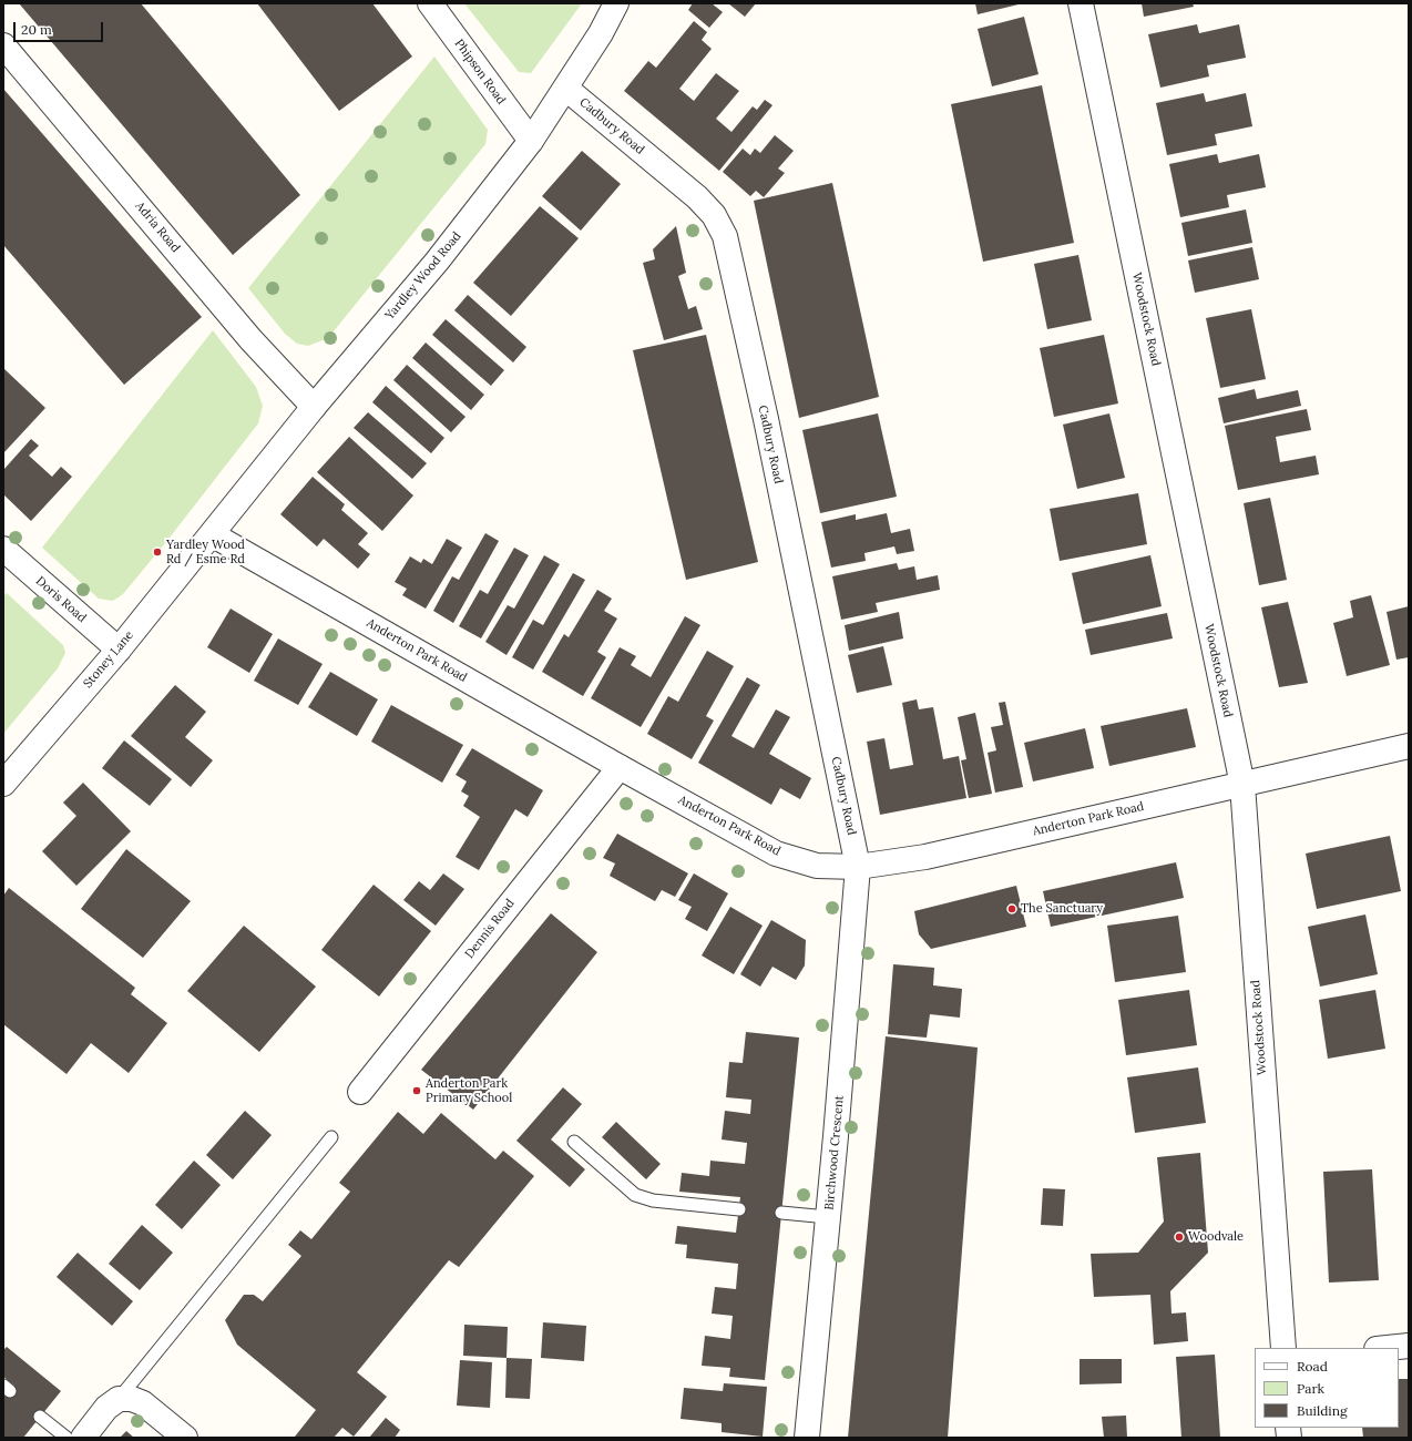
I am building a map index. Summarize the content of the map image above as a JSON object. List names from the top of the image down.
{
  "streets": {
    "street": [
      "Phipson Road",
      "Cadbury Road",
      "Adria Road",
      "Yardley Wood Road",
      "Woodstock Road",
      "Doris Road",
      "Anderton Park Road",
      "Stoney Lane",
      "Dennis Road",
      "Birchwood Crescent"
    ]
  },
  "crossings": [
    ["Phipson Road", "Yardley Wood Road"],
    ["Cadbury Road", "Yardley Wood Road"],
    ["Cadbury Road", "Anderton Park Road"],
    ["Cadbury Road", "Birchwood Crescent"],
    ["Adria Road", "Yardley Wood Road"],
    ["Yardley Wood Road", "Anderton Park Road"],
    ["Yardley Wood Road", "Stoney Lane"],
    ["Woodstock Road", "Anderton Park Road"],
    ["Doris Road", "Stoney Lane"],
    ["Anderton Park Road", "Stoney Lane"],
    ["Anderton Park Road", "Dennis Road"],
    ["Anderton Park Road", "Birchwood Crescent"]
  ],
  "places": [
    "Yardley Wood Rd / Esme Rd",
    "The Sanctuary",
    "Anderton Park Primary School",
    "Woodvale"
  ],
  "legend": ["Road", "Park", "Building"],
  "scale_bar": "20 m"
}
